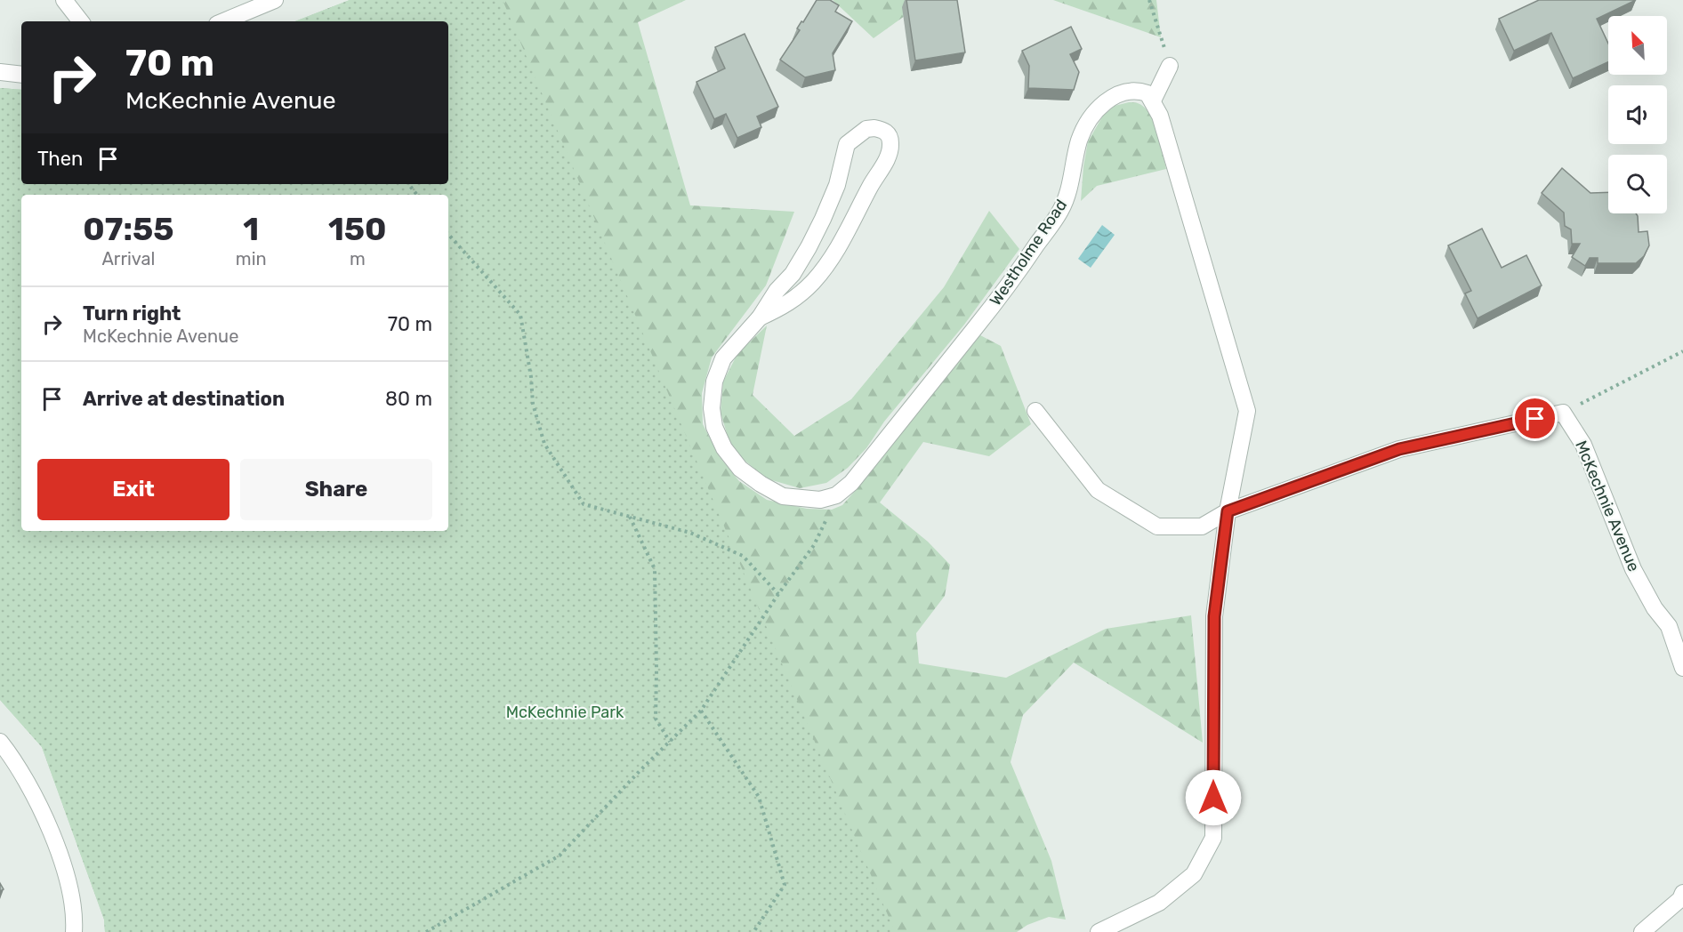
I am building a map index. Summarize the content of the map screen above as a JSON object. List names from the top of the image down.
{
  "streets": {
    "street": ["Westholme Road", "McKechnie Avenue"]
  },
  "parks": ["McKechnie Park"],
  "north": "top left",
  "page": {
    "turn": ["70 m", "McKechnie Avenue"],
    "then": "Then",
    "eta": [
      "07:55",
      "Arrival",
      "1",
      "min",
      "150",
      "m"
    ],
    "list": [
      {
        "name": "Turn right",
        "note": "McKechnie Avenue",
        "value": "70 m"
      },
      {
        "name": "Arrive at destination",
        "value": "80 m"
      }
    ],
    "buttons": ["Exit", "Share"]
  }
}
